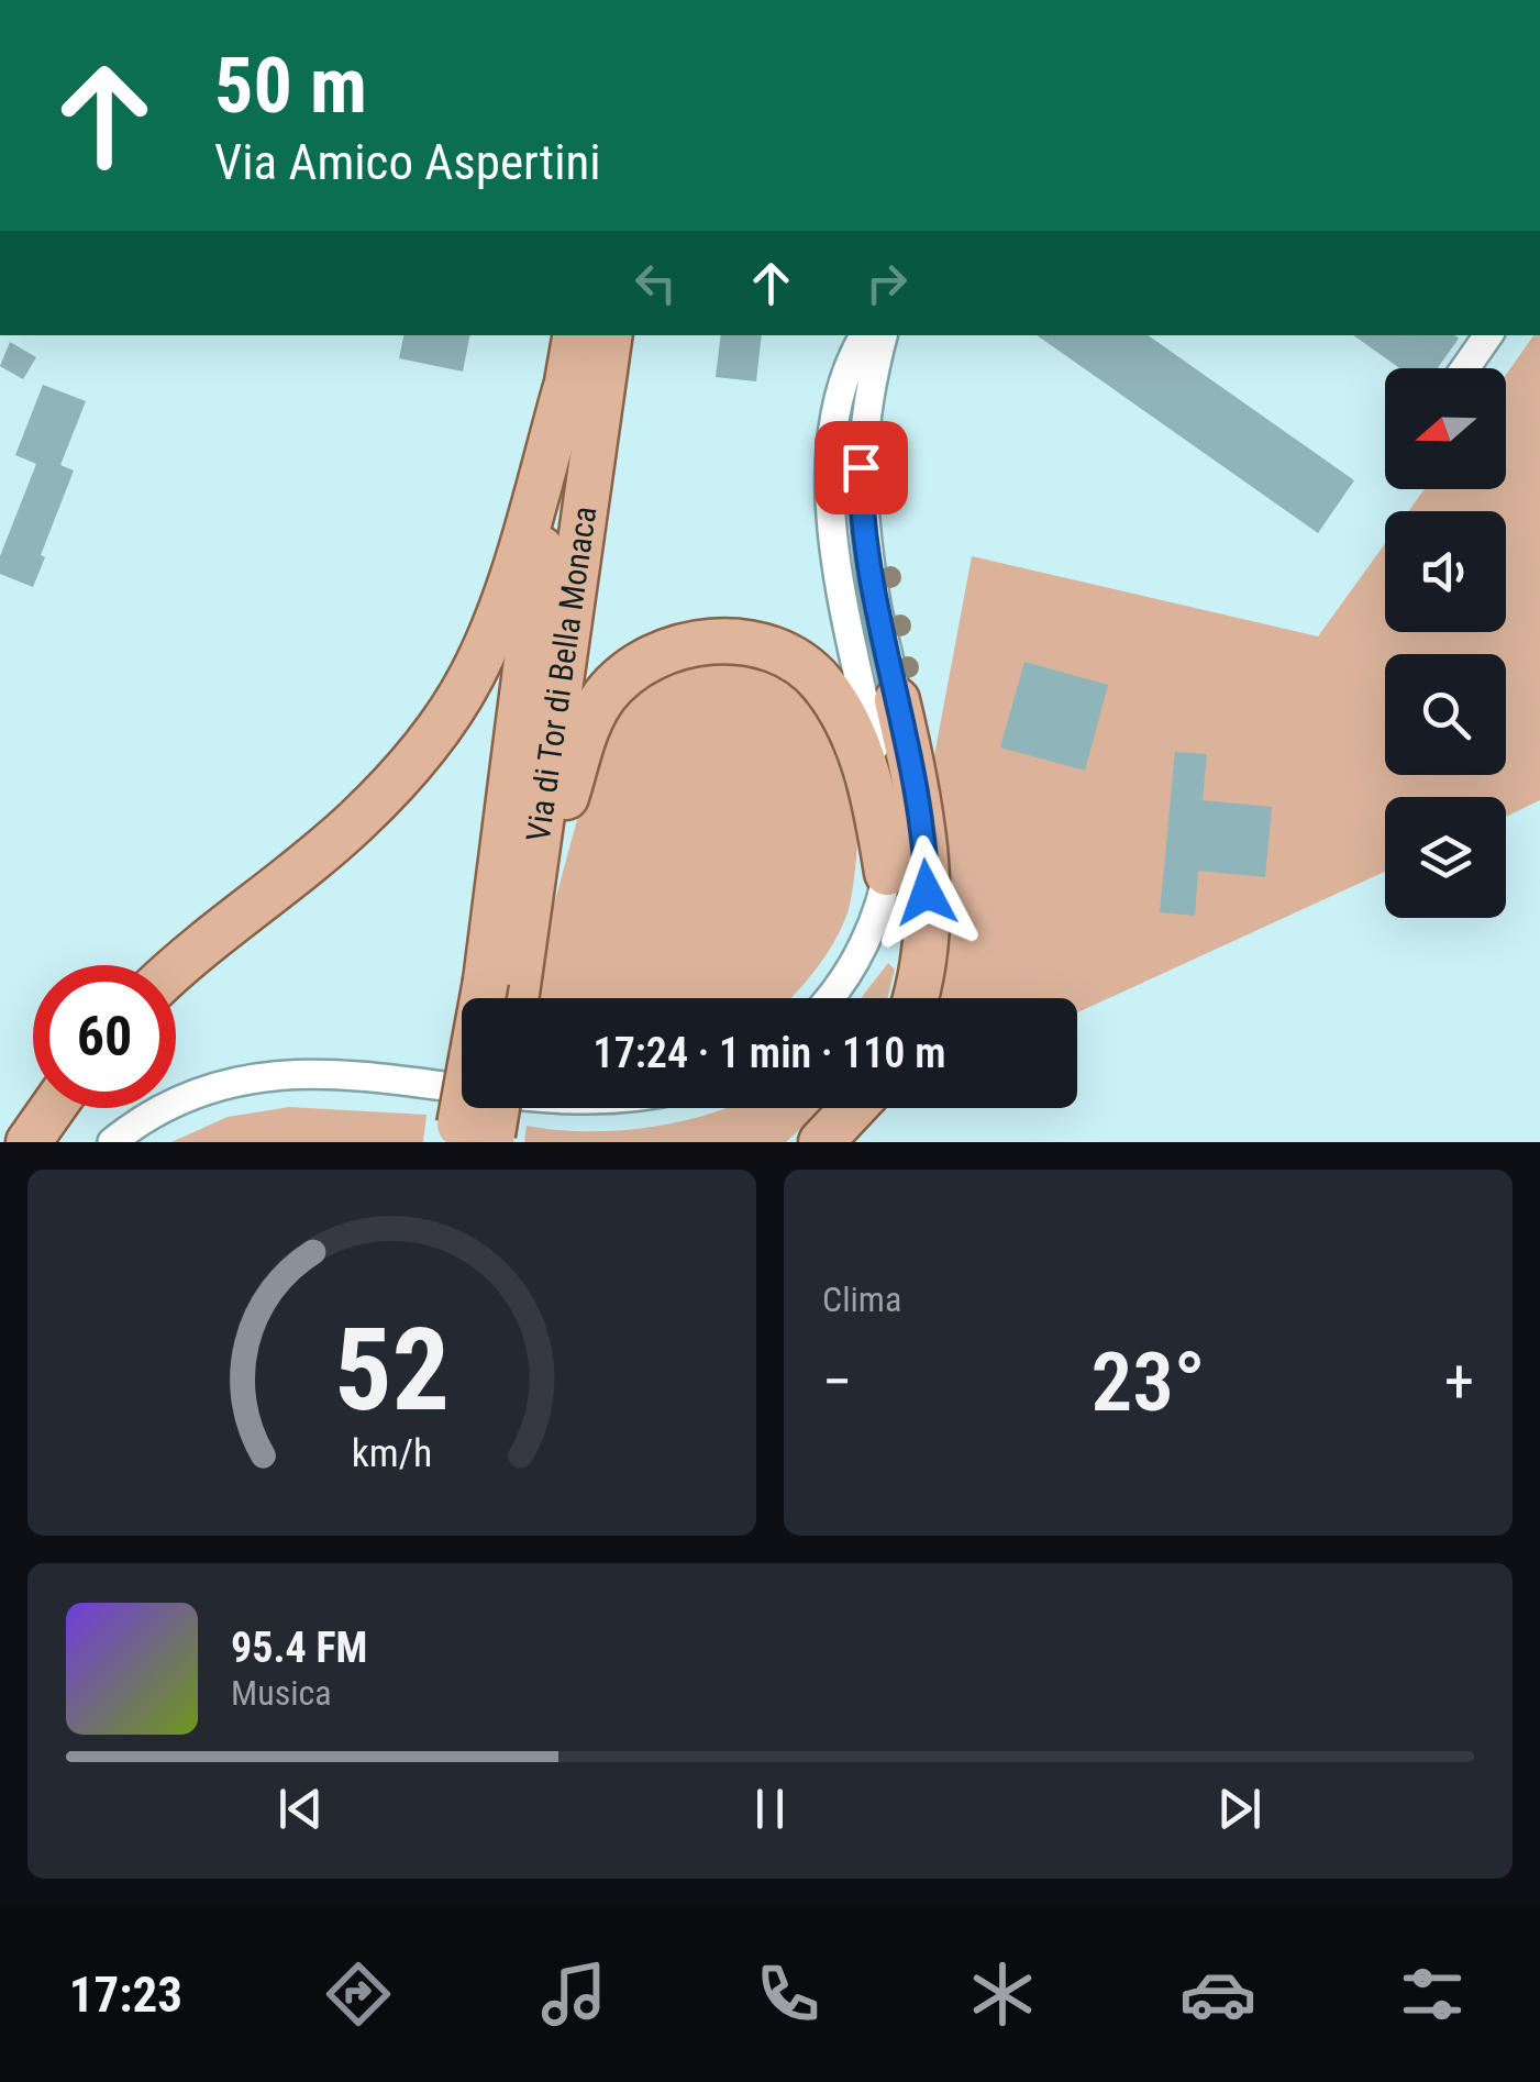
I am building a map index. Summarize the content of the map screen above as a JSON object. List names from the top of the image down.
{
  "streets": {
    "main road": ["Via di Tor di Bella Monaca"]
  },
  "north": "left",
  "page": {
    "turn": ["50 m", "Via Amico Aspertini"],
    "limit": "60",
    "trip": "17:24 · 1 min · 110 m",
    "tile": "Clima",
    "heat": ["−", "23°", "+"],
    "song": ["95.4 FM", "Musica"],
    "tabs": "17:23",
    "gauge": ["52", "km/h"]
  }
}
